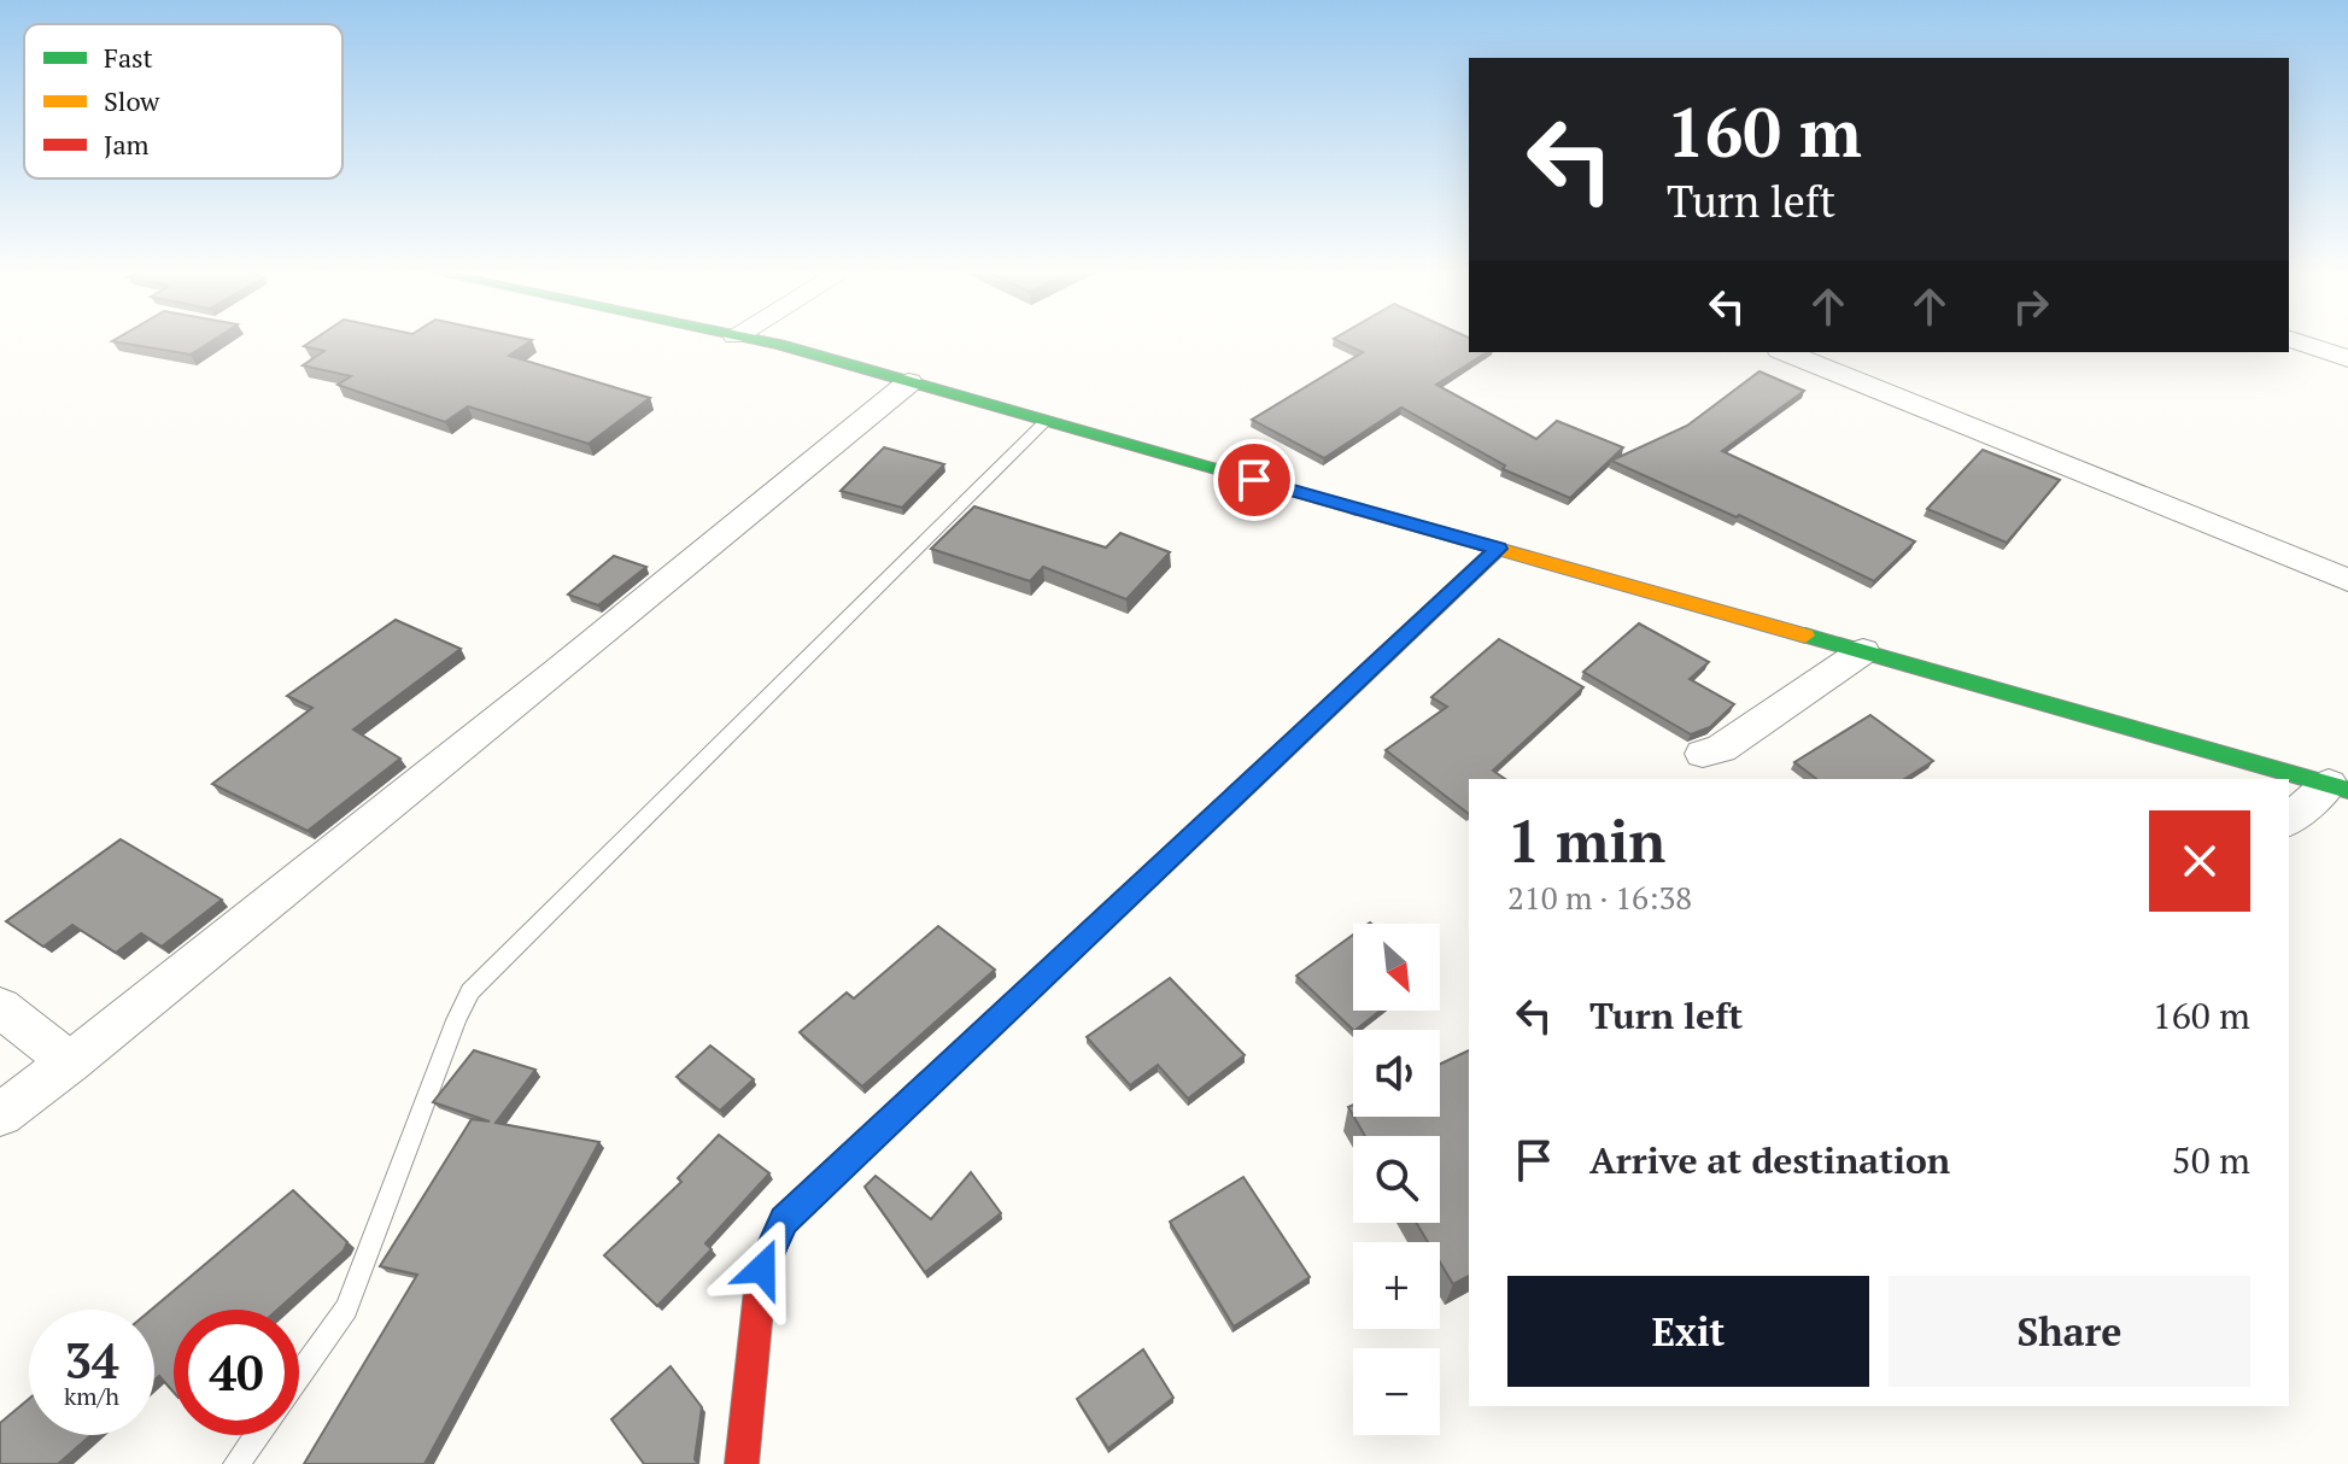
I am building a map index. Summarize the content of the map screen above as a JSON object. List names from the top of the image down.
{
  "legend": ["Fast", "Slow", "Jam"],
  "north": "bottom right",
  "page": {
    "turn": ["160 m", "Turn left"],
    "heading": ["1 min", "210 m · 16:38"],
    "map_buttons": ["+", "−"],
    "list": [
      {
        "name": "Turn left",
        "value": "160 m"
      },
      {
        "name": "Arrive at destination",
        "value": "50 m"
      }
    ],
    "buttons": ["Exit", "Share"],
    "speed": "34 km/h",
    "limit": "40"
  }
}
